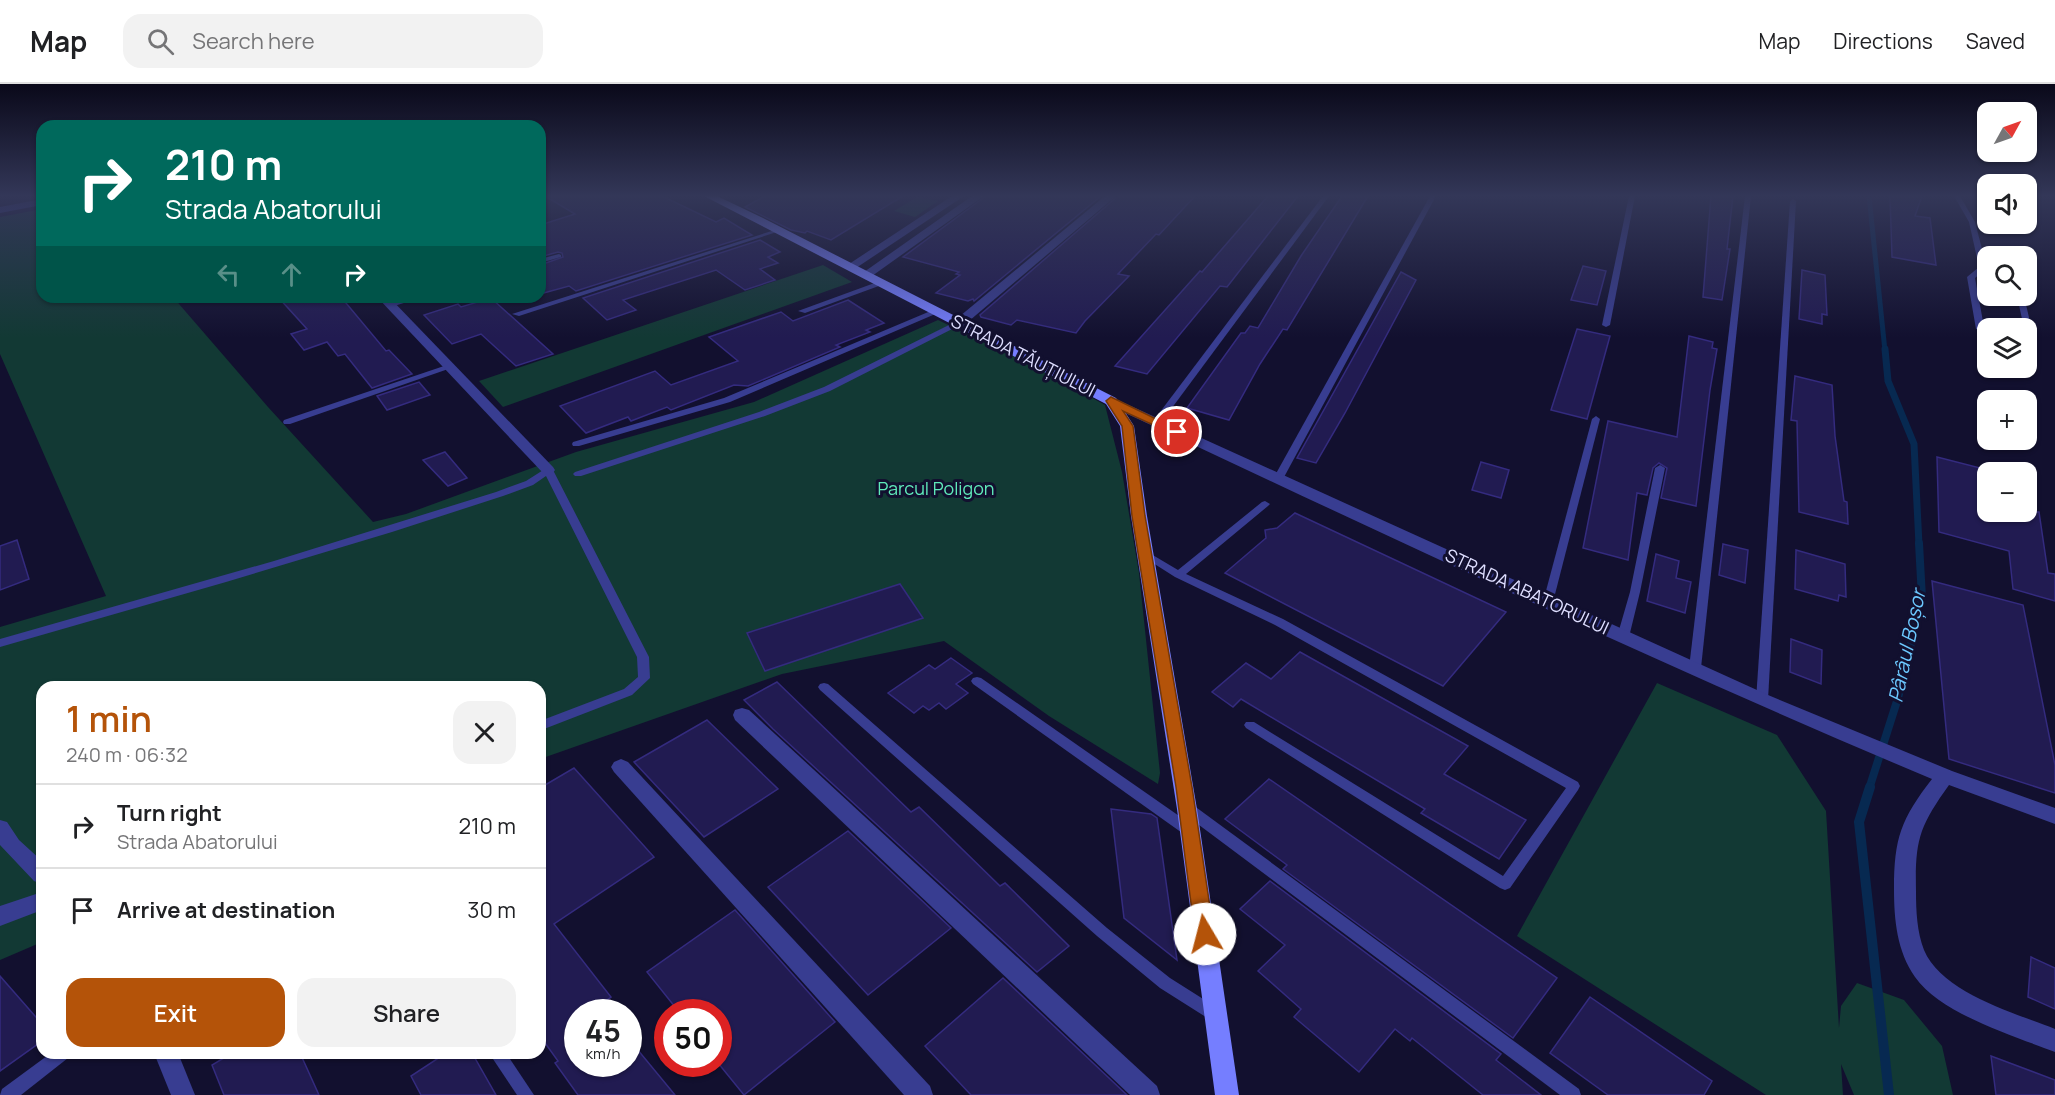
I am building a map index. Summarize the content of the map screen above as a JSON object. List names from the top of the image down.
{
  "streets": {
    "main road": ["STRADA TĂUȚIULUI"],
    "street": ["STRADA ABATORULUI"]
  },
  "crossings": [
    ["STRADA TĂUȚIULUI", "STRADA ABATORULUI"]
  ],
  "water": ["Pârâul Boșor"],
  "parks": ["Parcul Poligon"],
  "north": "top right",
  "page": {
    "header": "Map",
    "search": "Search here",
    "nav": ["Map", "Directions", "Saved"],
    "map_buttons": ["+", "−"],
    "turn": ["210 m", "Strada Abatorului"],
    "heading": ["1 min", "240 m · 06:32"],
    "list": [
      {
        "name": "Turn right",
        "note": "Strada Abatorului",
        "value": "210 m"
      },
      {
        "name": "Arrive at destination",
        "value": "30 m"
      }
    ],
    "buttons": ["Exit", "Share"],
    "speed": "45 km/h",
    "limit": "50"
  }
}
